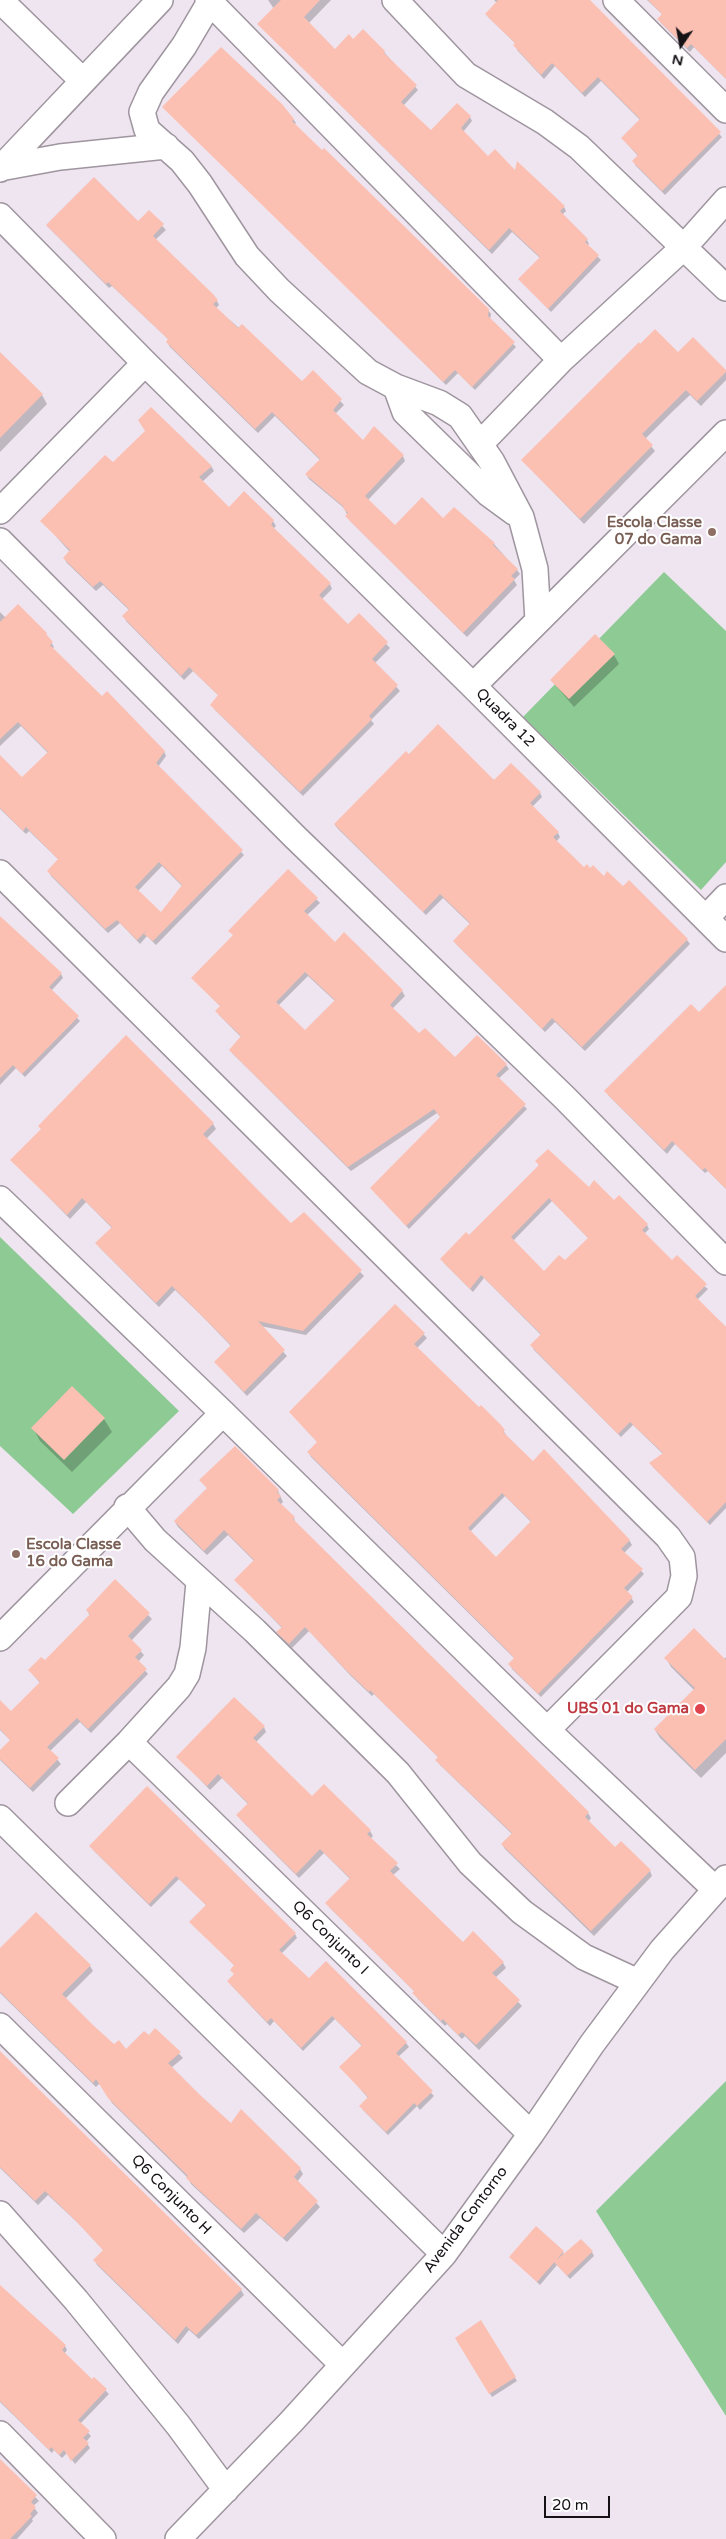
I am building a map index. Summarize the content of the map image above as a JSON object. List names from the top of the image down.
{
  "streets": {
    "street": [
      "Quadra 12",
      "Q6 Conjunto I",
      "Q6 Conjunto H",
      "Avenida Contorno"
    ]
  },
  "crossings": [
    ["Q6 Conjunto I", "Avenida Contorno"],
    ["Q6 Conjunto H", "Avenida Contorno"]
  ],
  "places": ["Escola Classe 07 do Gama", "Escola Classe 16 do Gama", "UBS 01 do Gama"],
  "scale_bar": "20 m",
  "north": "bottom"
}
